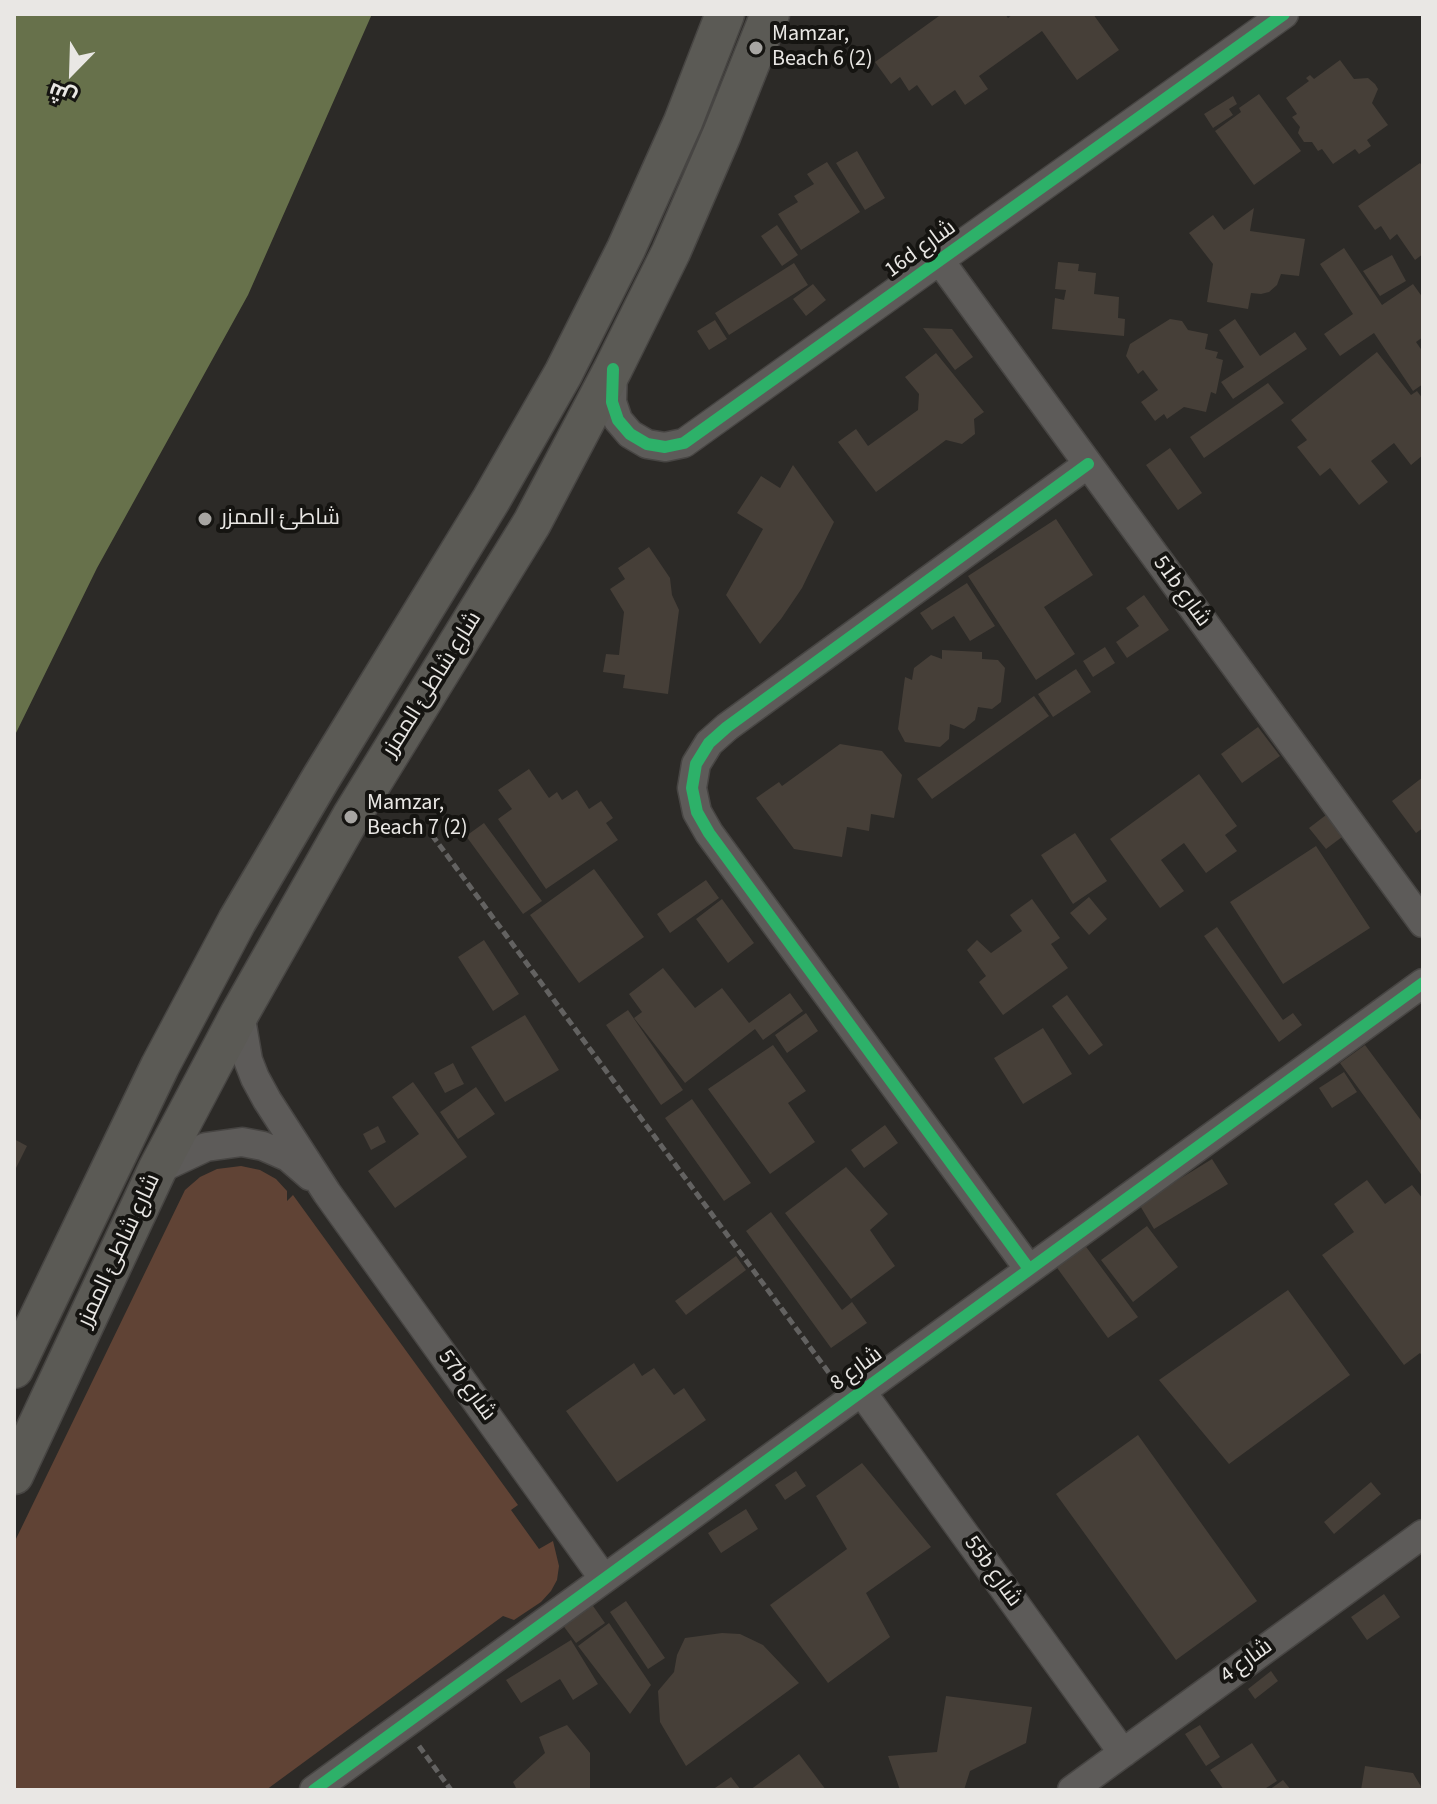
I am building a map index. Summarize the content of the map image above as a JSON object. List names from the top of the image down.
{
  "streets": {
    "main road": ["شارع شاطئ الممزر"],
    "street": [
      "16d شارع",
      "51b شارع",
      "شارع 8",
      "57b شارع",
      "55b شارع",
      "شارع 4"
    ]
  },
  "crossings": [
    ["16d شارع", "51b شارع"],
    ["16d شارع", "شارع شاطئ الممزر"],
    ["شارع شاطئ الممزر", "57b شارع"],
    ["شارع 8", "57b شارع"],
    ["شارع 8", "55b شارع"],
    ["55b شارع", "شارع 4"]
  ],
  "places": ["Mamzar, Beach 6 (2)", "شاطئ الممزر", "Mamzar, Beach 7 (2)"],
  "north": "bottom left"
}
